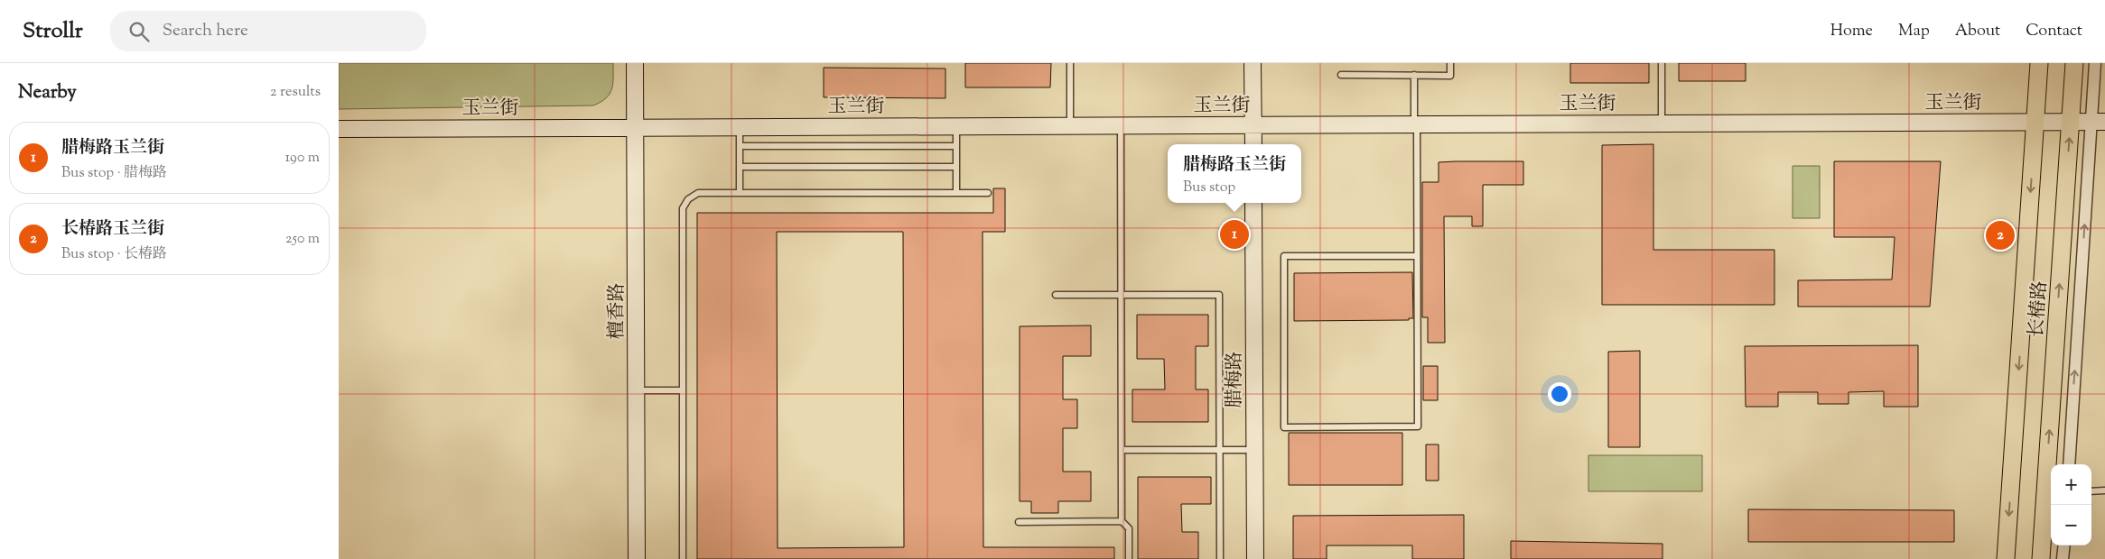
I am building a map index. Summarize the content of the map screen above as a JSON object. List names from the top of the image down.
{
  "streets": {
    "main road": ["长椿路"],
    "street": ["玉兰街", "檀香路", "腊梅路"]
  },
  "crossings": [
    ["玉兰街", "长椿路"],
    ["玉兰街", "檀香路"]
  ],
  "page": {
    "header": "Strollr",
    "search": "Search here",
    "nav": [
      "Home",
      "Map",
      "About",
      "Contact"
    ],
    "heading": ["Nearby", "2 results"],
    "list": [
      {
        "mark": "1",
        "name": "腊梅路玉兰街",
        "note": "Bus stop · 腊梅路",
        "value": "190 m"
      },
      {
        "mark": "2",
        "name": "长椿路玉兰街",
        "note": "Bus stop · 长椿路",
        "value": "250 m"
      }
    ],
    "popup": ["腊梅路玉兰街", "Bus stop"],
    "pins": ["1", "2"],
    "map_buttons": ["+", "−"]
  }
}
